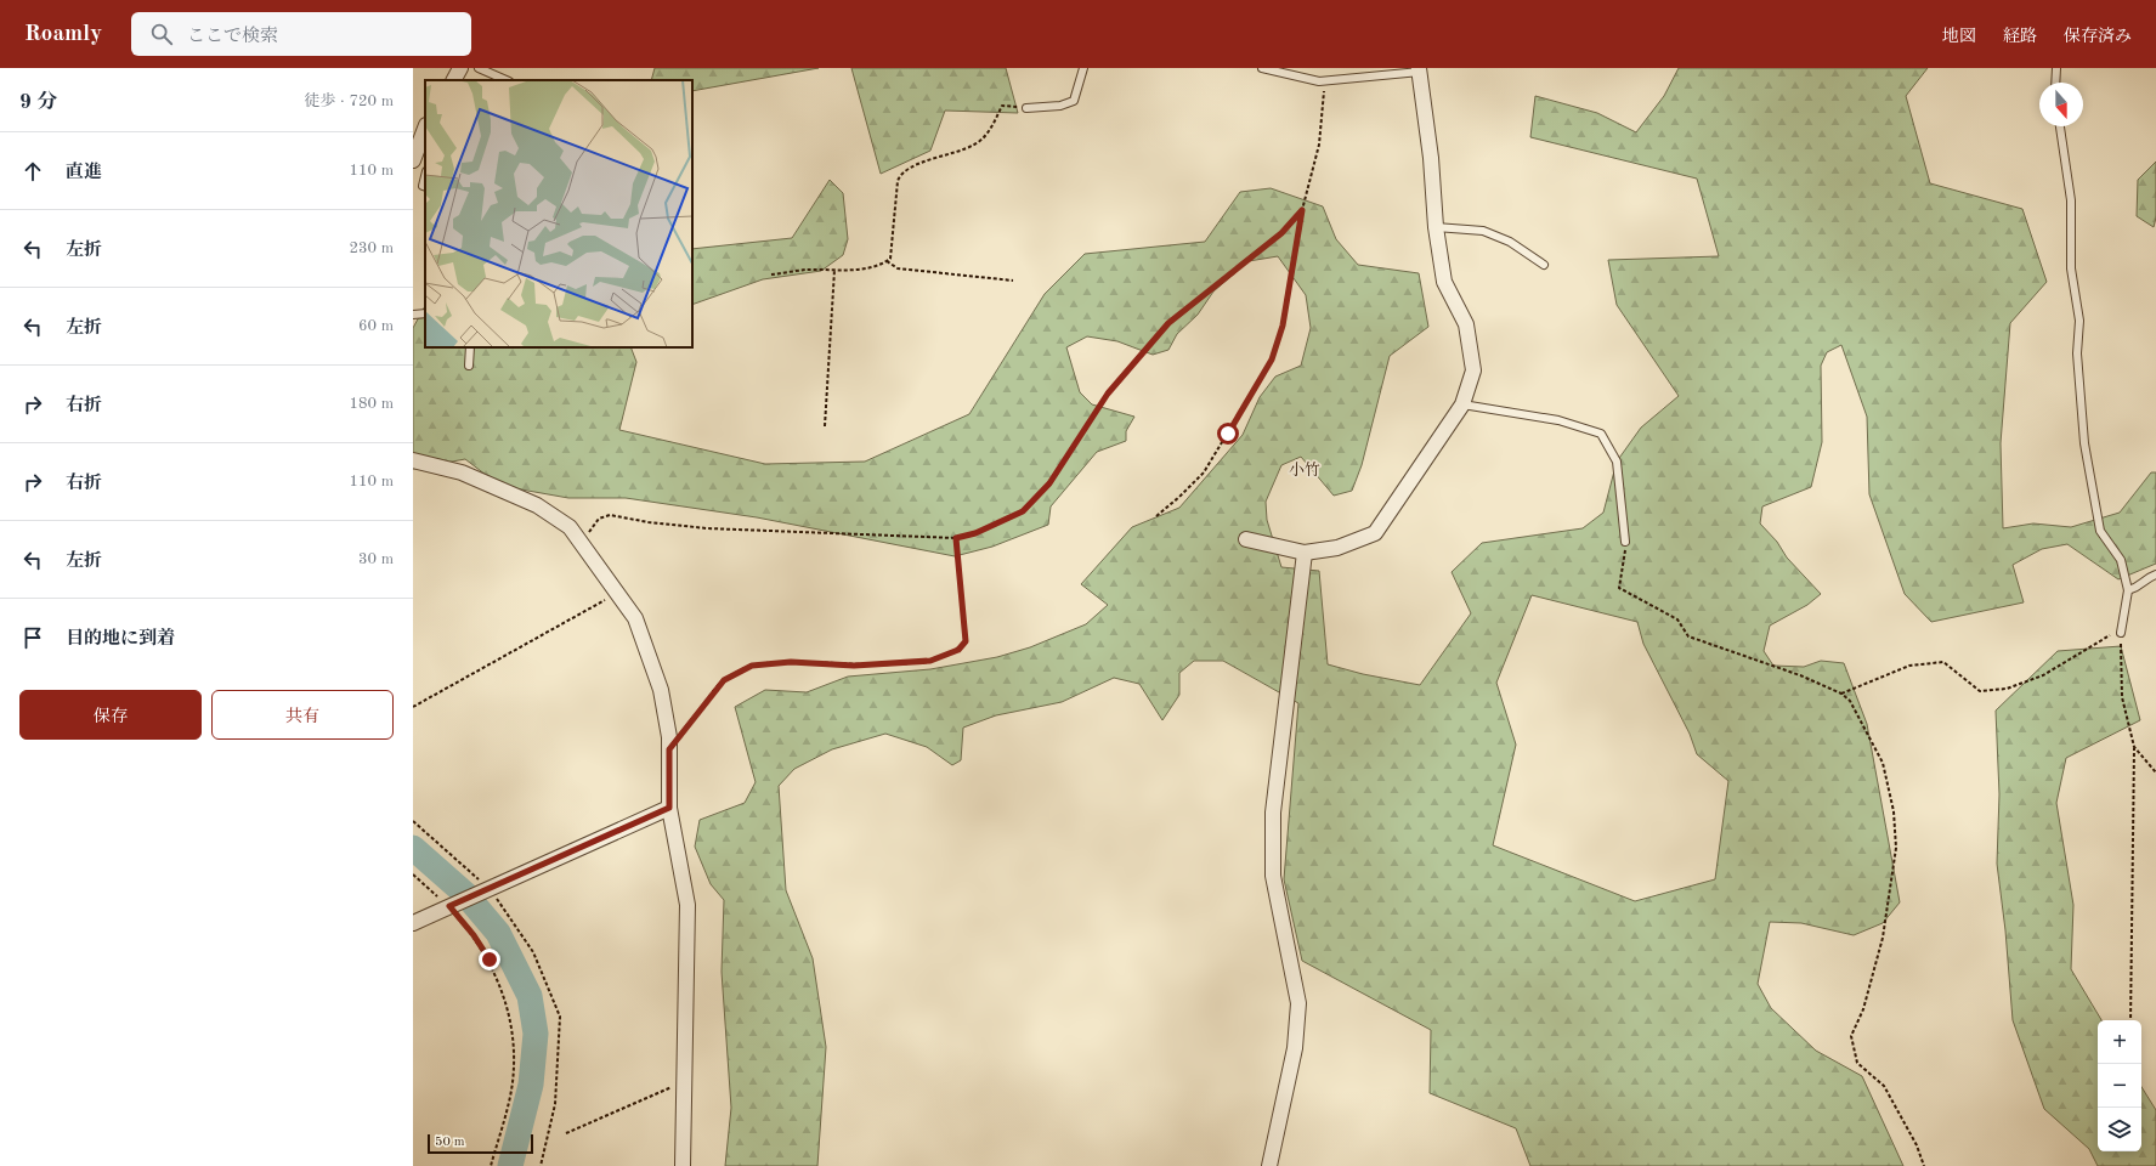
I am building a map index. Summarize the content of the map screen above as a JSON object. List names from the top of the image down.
{
  "districts": ["小竹"],
  "scale_bar": "50 m",
  "north": "bottom",
  "page": {
    "header": "Roamly",
    "search": "ここで検索",
    "nav": ["地図", "経路", "保存済み"],
    "heading": ["9 分", "徒歩 · 720 m"],
    "list": [
      ["直進", "110 m"],
      ["左折", "230 m"],
      ["左折", "60 m"],
      ["右折", "180 m"],
      ["右折", "110 m"],
      ["左折", "30 m"],
      "目的地に到着"
    ],
    "buttons": ["保存", "共有"],
    "map_buttons": ["+", "−"],
    "scale": "50 m"
  }
}
